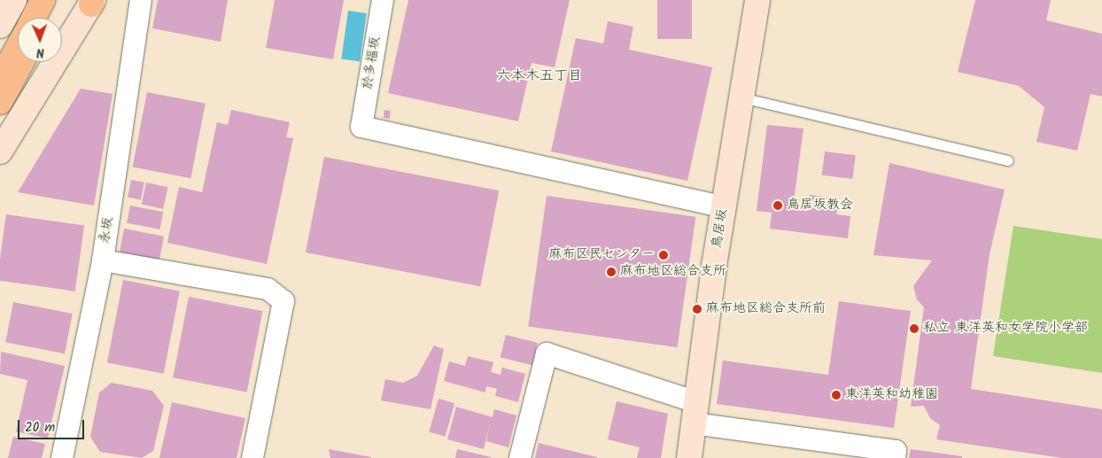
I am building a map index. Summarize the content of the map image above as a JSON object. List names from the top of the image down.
{
  "streets": {
    "street": ["於多福坂", "鳥居坂", "永坂"]
  },
  "crossings": [
    ["於多福坂", "鳥居坂"]
  ],
  "districts": ["六本木五丁目"],
  "places": [
    "鳥居坂教会",
    "麻布区民センター",
    "麻布地区総合支所",
    "麻布地区総合支所前",
    "私立 東洋英和女学院小学部",
    "東洋英和幼稚園"
  ],
  "scale_bar": "20 m",
  "north": "bottom"
}
